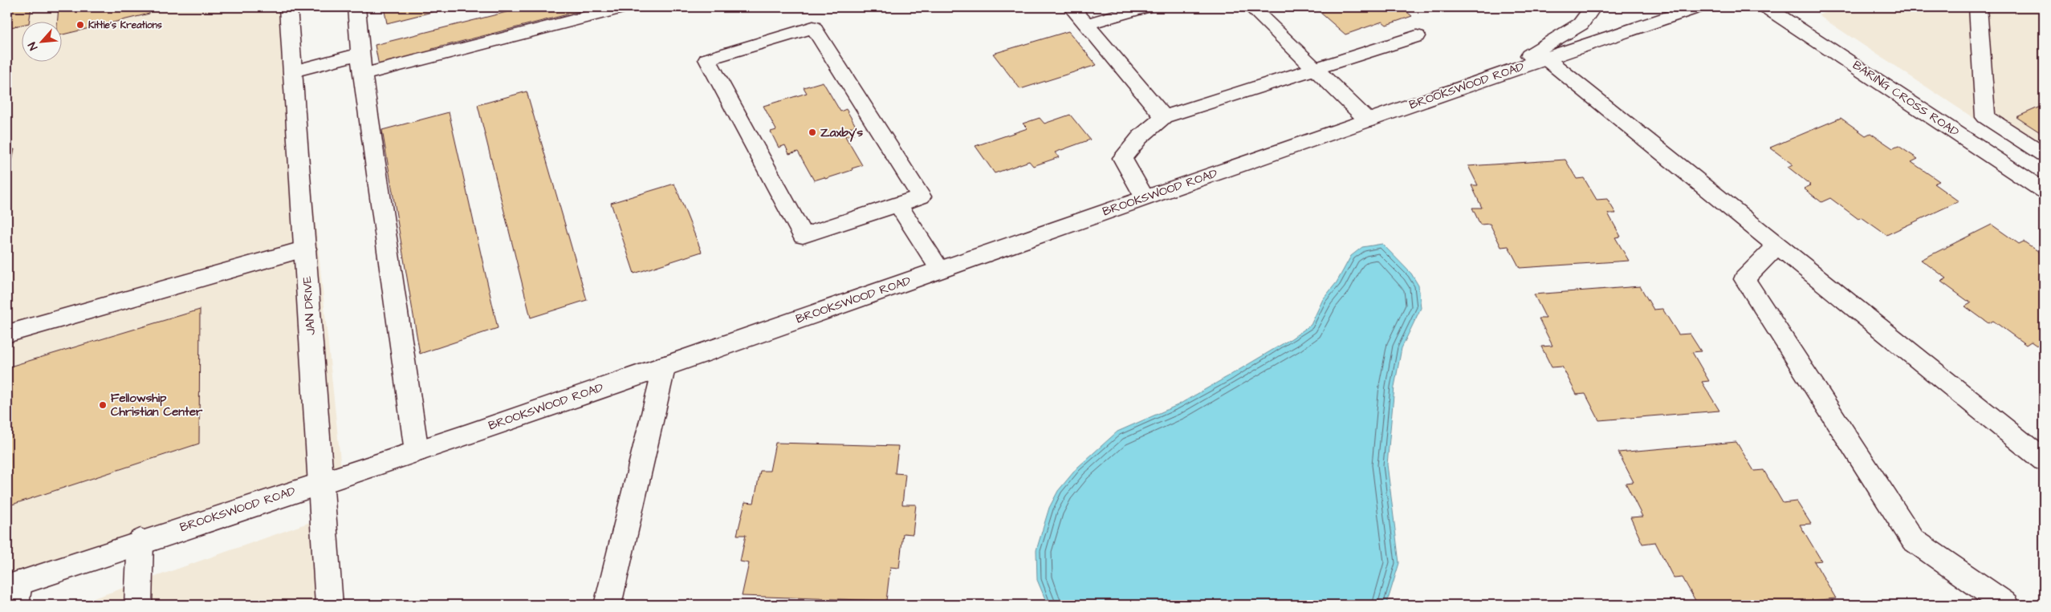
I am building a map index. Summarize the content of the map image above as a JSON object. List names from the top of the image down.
{
  "streets": {
    "street": ["BROOKSWOOD ROAD", "BARING CROSS ROAD", "JAN DRIVE"]
  },
  "crossings": [
    ["BROOKSWOOD ROAD", "JAN DRIVE"]
  ],
  "places": ["Kittie's Kreations", "Zaxby's", "Fellowship Christian Center"],
  "north": "bottom left"
}
